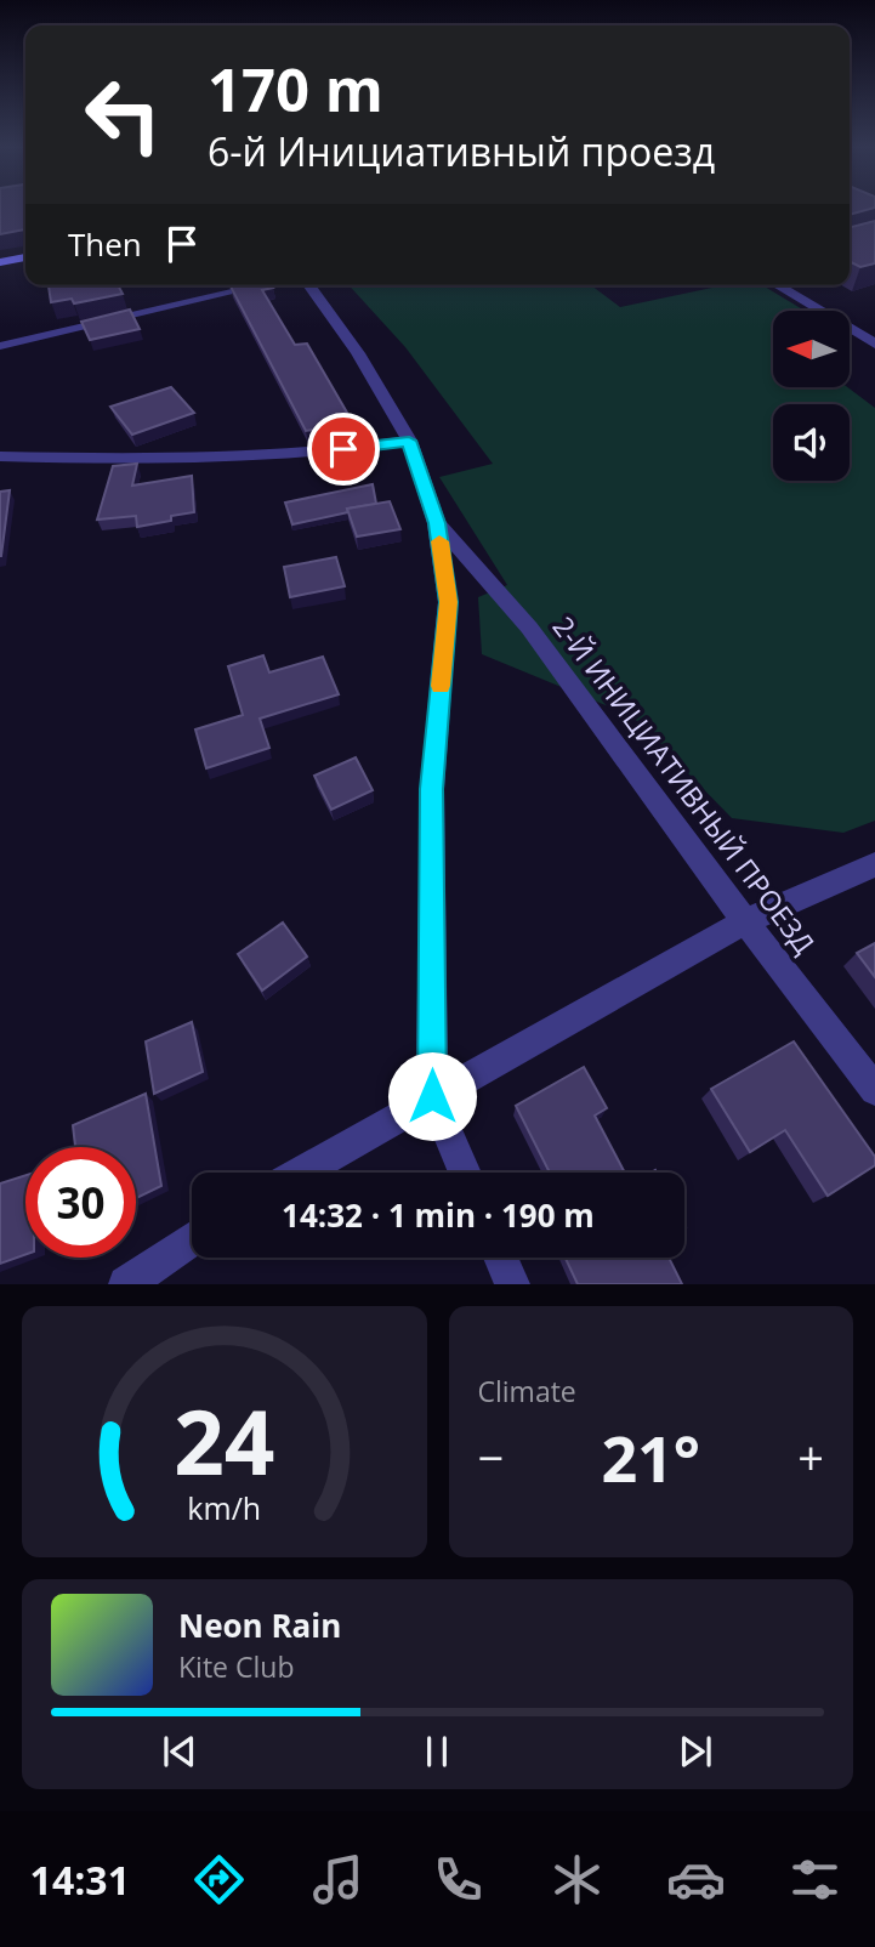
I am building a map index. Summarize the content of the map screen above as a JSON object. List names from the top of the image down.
{
  "streets": {
    "street": ["2-Й ИНИЦИАТИВНЫЙ ПРОЕЗД"]
  },
  "north": "left",
  "page": {
    "turn": ["170 m", "6-й Инициативный проезд"],
    "then": "Then",
    "limit": "30",
    "trip": "14:32 · 1 min · 190 m",
    "tile": "Climate",
    "heat": ["−", "21°", "+"],
    "song": ["Neon Rain", "Kite Club"],
    "tabs": "14:31",
    "gauge": ["24", "km/h"]
  }
}
